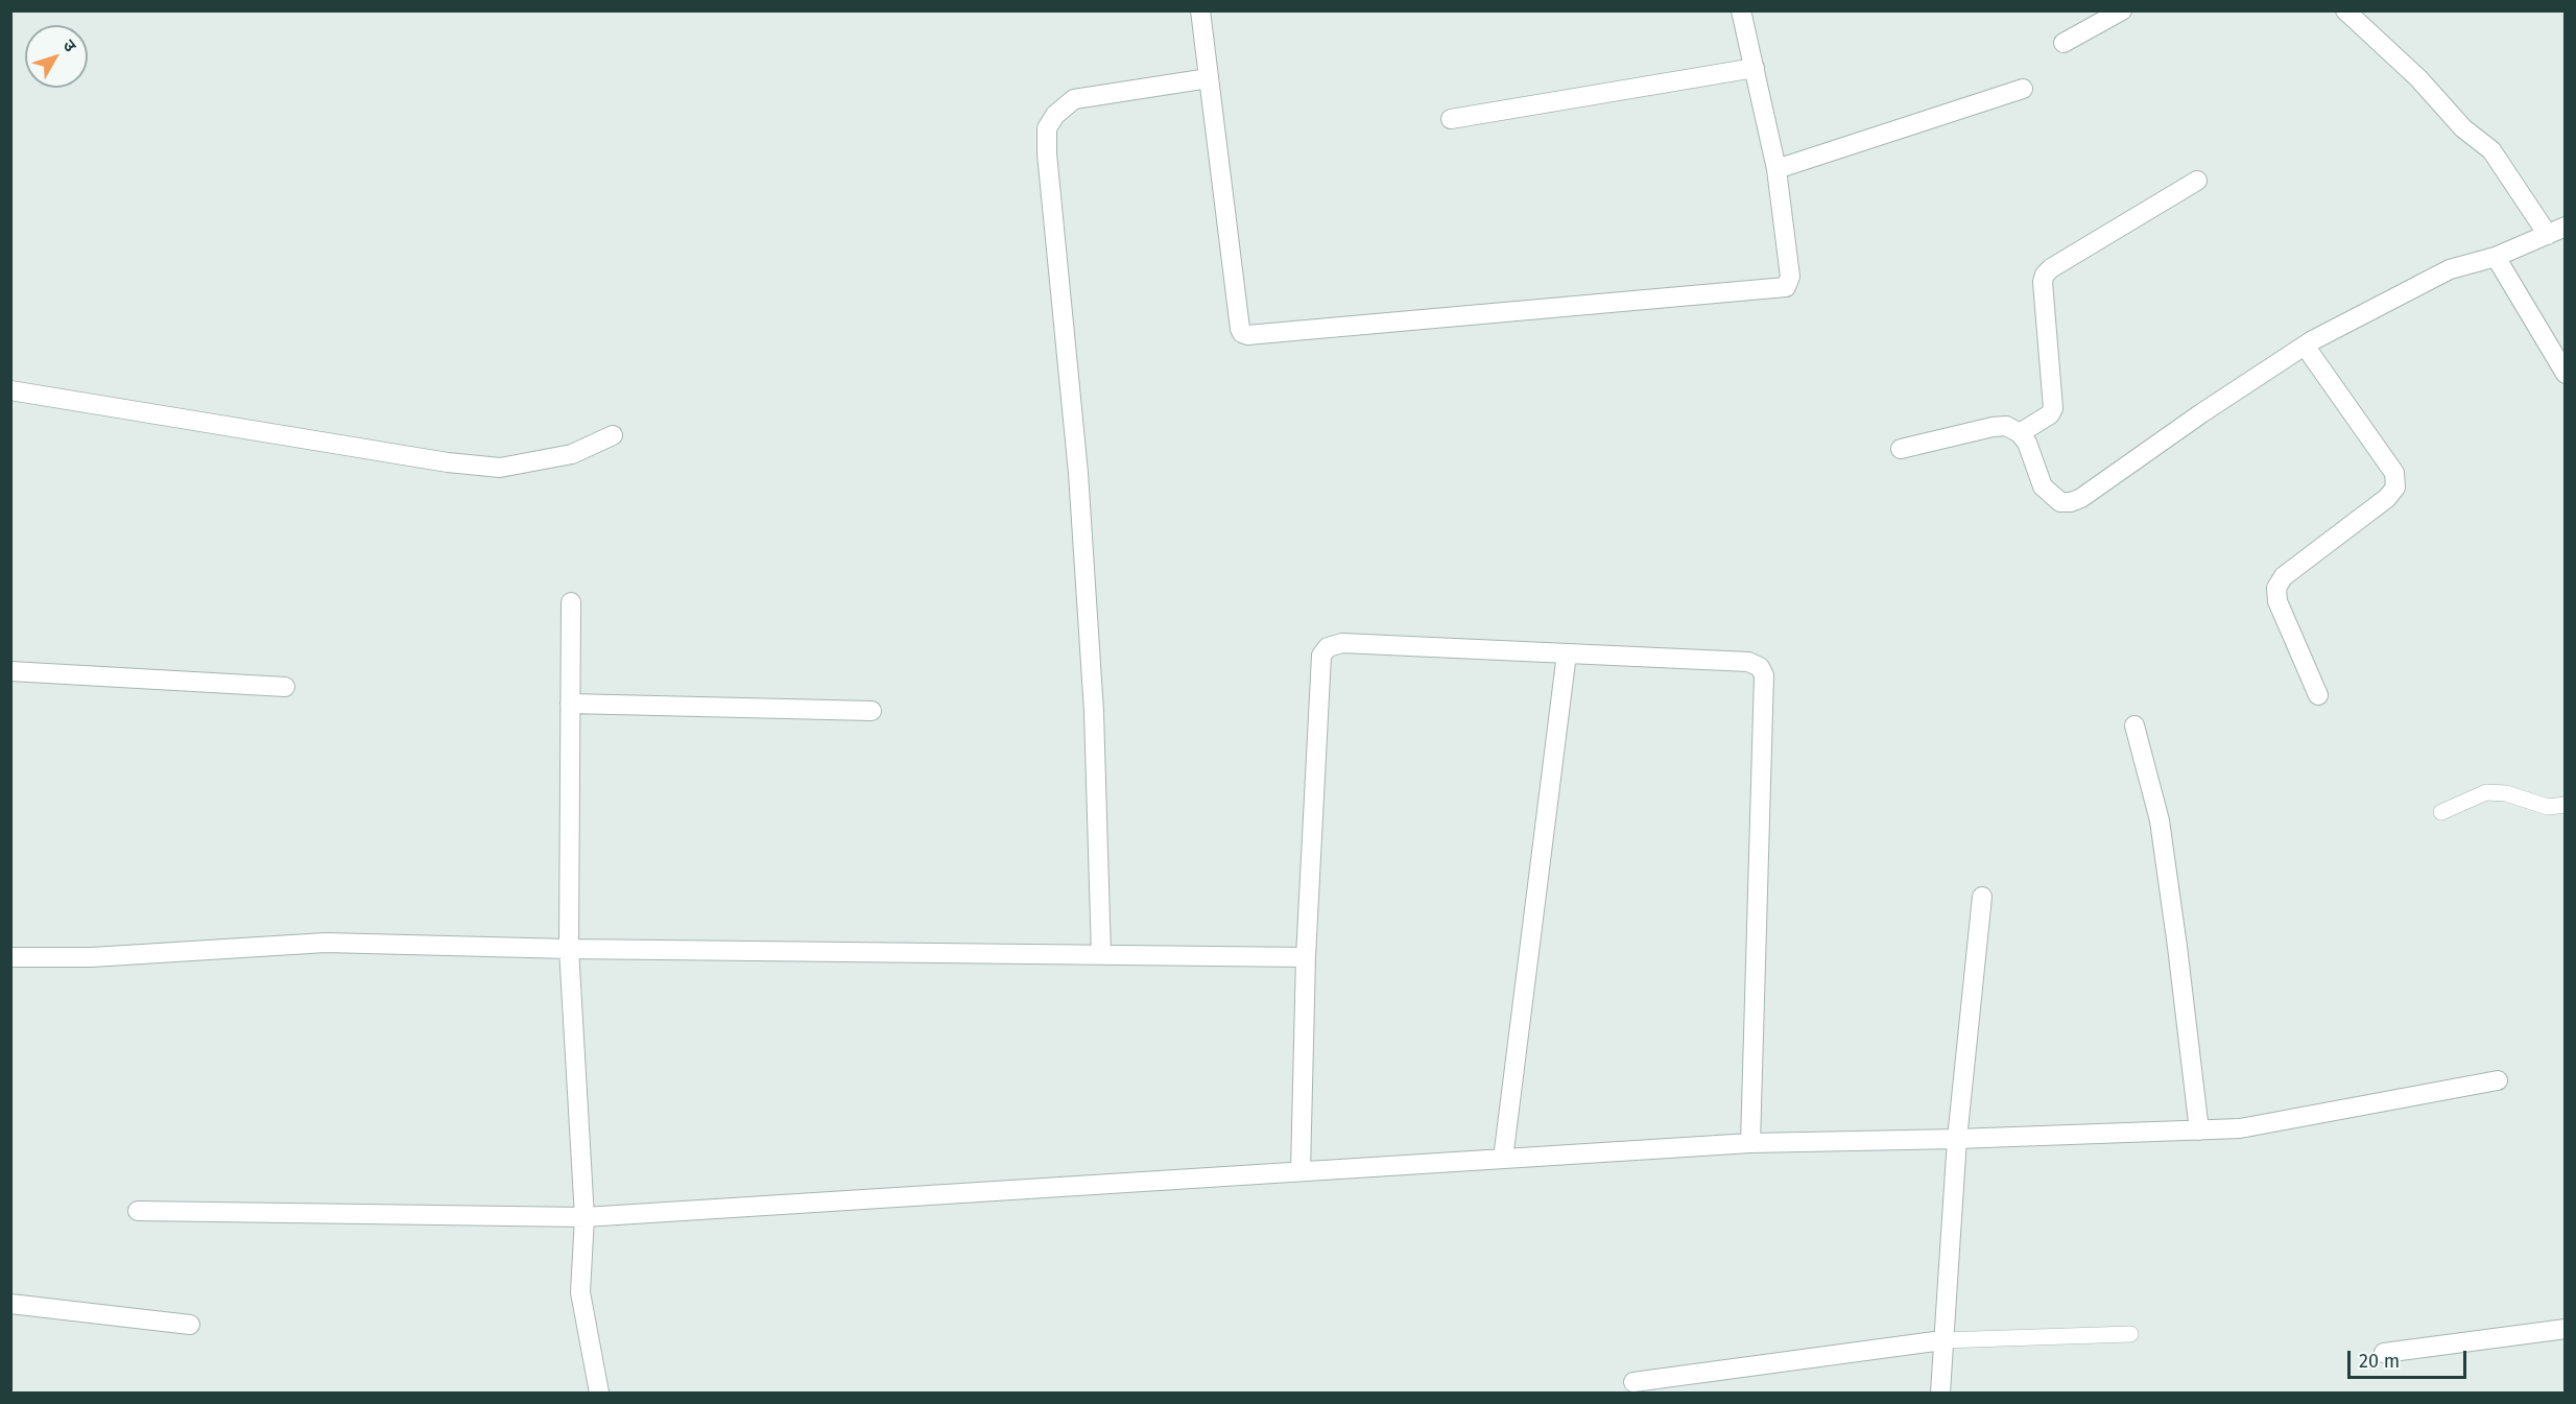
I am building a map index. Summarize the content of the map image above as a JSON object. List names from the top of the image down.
{
  "scale_bar": "20 m",
  "north": "top right"
}
